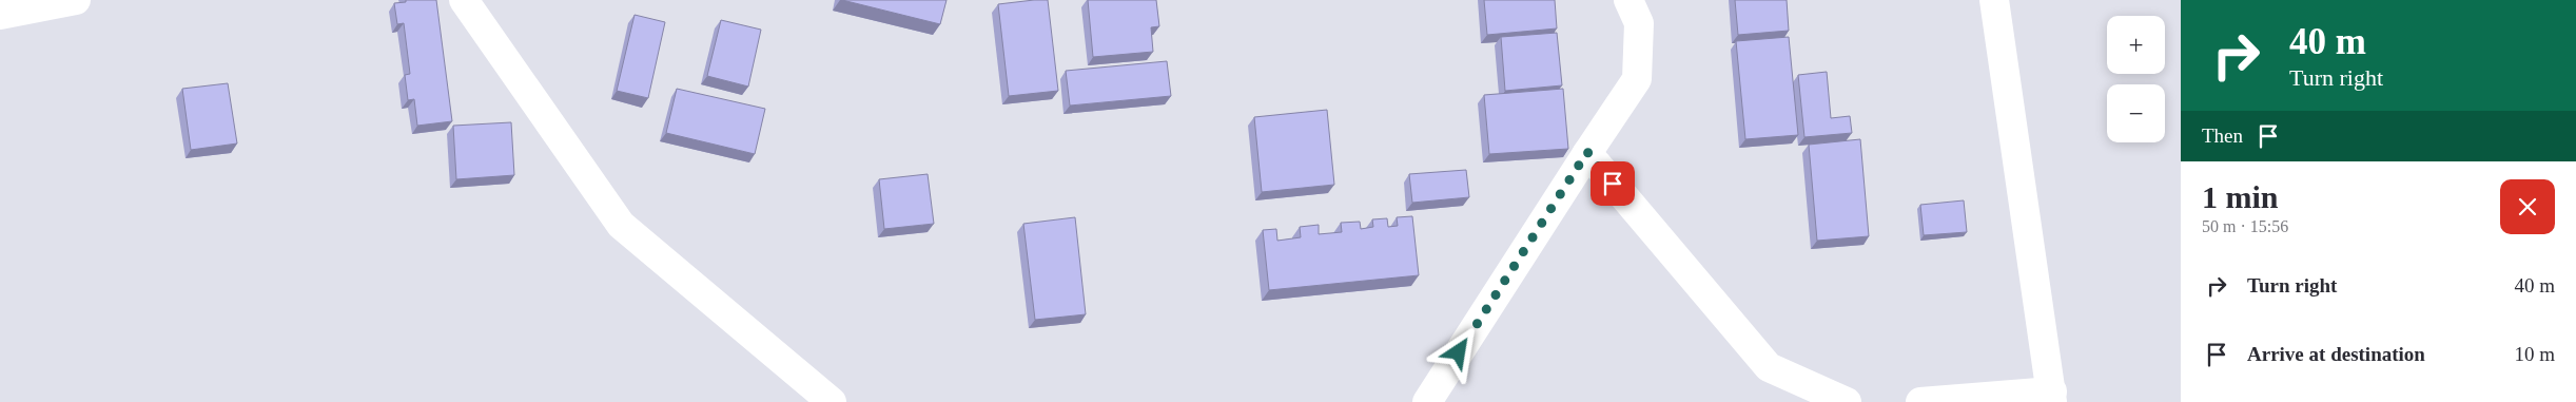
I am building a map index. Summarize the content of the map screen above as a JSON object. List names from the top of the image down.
{
  "page": {
    "turn": ["40 m", "Turn right"],
    "map_buttons": ["+", "−"],
    "then": "Then",
    "heading": ["1 min", "50 m · 15:56"],
    "list": [
      {
        "name": "Turn right",
        "value": "40 m"
      },
      {
        "name": "Arrive at destination",
        "value": "10 m"
      }
    ]
  }
}
